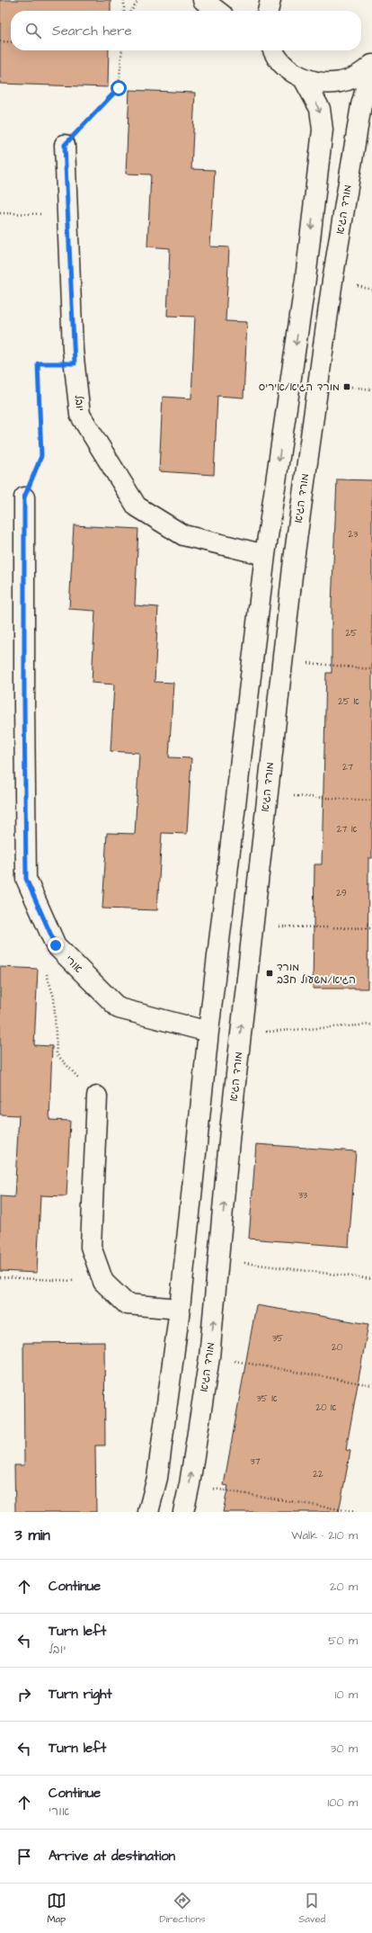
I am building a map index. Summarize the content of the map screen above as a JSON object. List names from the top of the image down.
{
  "streets": {
    "street": ["מורד הגיא", "יובל", "אורי"]
  },
  "places": {
    "transit": ["מורד הגיא/איריס", "מורד הגיא/משעול חצב"]
  },
  "house_numbers": [
    "23",
    "25",
    "25 א",
    "27",
    "27 א",
    "29",
    "33",
    "35",
    "20",
    "35 א",
    "20 א",
    "37",
    "22"
  ],
  "page": {
    "search": "Search here",
    "heading": ["3 min", "Walk · 210 m"],
    "list": [
      ["Continue", "20 m"],
      ["Turn left", "יובל", "50 m"],
      ["Turn right", "10 m"],
      ["Turn left", "30 m"],
      ["Continue", "אורי", "100 m"],
      "Arrive at destination"
    ],
    "nav": ["Map", "Directions", "Saved"]
  }
}
